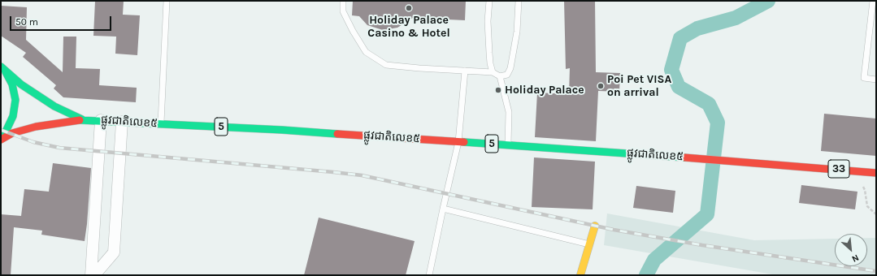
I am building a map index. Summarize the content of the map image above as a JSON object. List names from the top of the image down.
{
  "streets": {
    "main road": ["ផ្លូវជាតិលេខ៥", "5", "33"]
  },
  "crossings": [
    ["ផ្លូវជាតិលេខ៥", "33"]
  ],
  "places": ["Holiday Palace Casino & Hotel", "Poi Pet VISA on arrival", "Holiday Palace"],
  "scale_bar": "50 m",
  "north": "bottom right"
}
